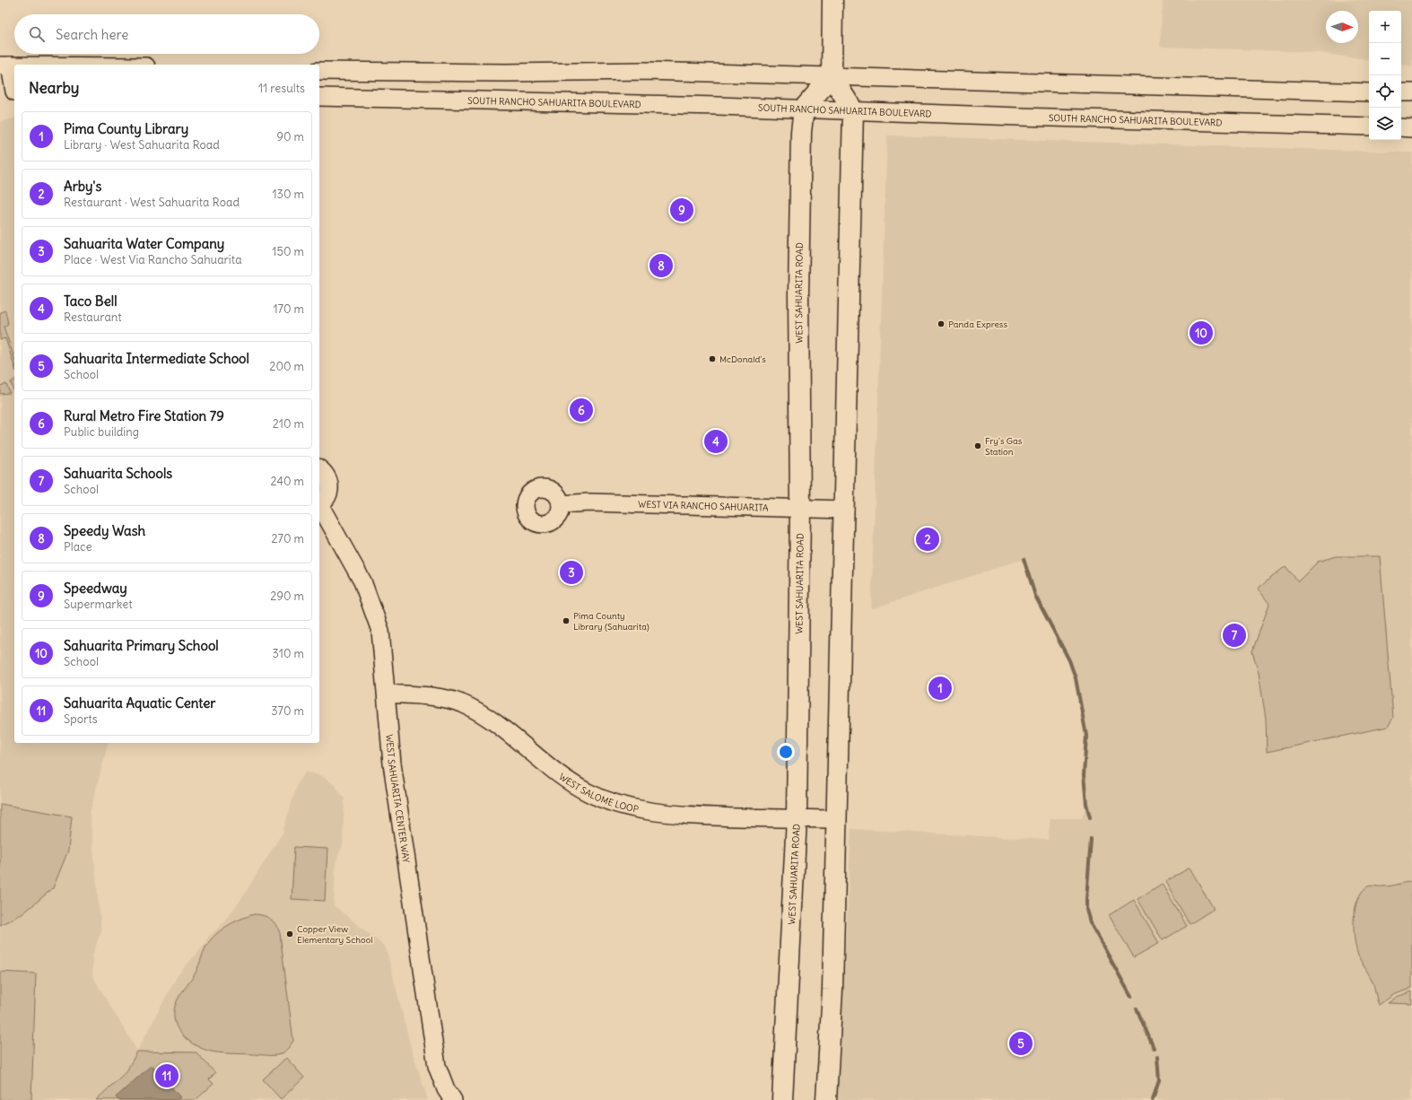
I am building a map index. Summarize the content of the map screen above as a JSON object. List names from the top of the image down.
{
  "streets": {
    "main road": ["WEST SAHUARITA ROAD"],
    "street": [
      "SOUTH RANCHO SAHUARITA BOULEVARD",
      "WEST VIA RANCHO SAHUARITA",
      "WEST SALOME LOOP",
      "WEST SAHUARITA CENTER WAY"
    ]
  },
  "crossings": [
    ["SOUTH RANCHO SAHUARITA BOULEVARD", "WEST SAHUARITA ROAD"],
    ["WEST SAHUARITA ROAD", "WEST VIA RANCHO SAHUARITA"],
    ["WEST SAHUARITA ROAD", "WEST SALOME LOOP"],
    ["WEST SALOME LOOP", "WEST SAHUARITA CENTER WAY"]
  ],
  "places": [
    "Panda Express",
    "McDonald's",
    "Fry's Gas Station",
    "Pima County Library (Sahuarita)",
    "Copper View Elementary School"
  ],
  "north": "right",
  "page": {
    "map_buttons": ["+", "−"],
    "search": "Search here",
    "heading": ["Nearby", "11 results"],
    "list": [
      {
        "mark": "1",
        "name": "Pima County Library",
        "note": "Library · West Sahuarita Road",
        "value": "90 m"
      },
      {
        "mark": "2",
        "name": "Arby's",
        "note": "Restaurant · West Sahuarita Road",
        "value": "130 m"
      },
      {
        "mark": "3",
        "name": "Sahuarita Water Company",
        "note": "Place · West Via Rancho Sahuarita",
        "value": "150 m"
      },
      {
        "mark": "4",
        "name": "Taco Bell",
        "note": "Restaurant",
        "value": "170 m"
      },
      {
        "mark": "5",
        "name": "Sahuarita Intermediate School",
        "note": "School",
        "value": "200 m"
      },
      {
        "mark": "6",
        "name": "Rural Metro Fire Station 79",
        "note": "Public building",
        "value": "210 m"
      },
      {
        "mark": "7",
        "name": "Sahuarita Schools",
        "note": "School",
        "value": "240 m"
      },
      {
        "mark": "8",
        "name": "Speedy Wash",
        "note": "Place",
        "value": "270 m"
      },
      {
        "mark": "9",
        "name": "Speedway",
        "note": "Supermarket",
        "value": "290 m"
      },
      {
        "mark": "10",
        "name": "Sahuarita Primary School",
        "note": "School",
        "value": "310 m"
      },
      {
        "mark": "11",
        "name": "Sahuarita Aquatic Center",
        "note": "Sports",
        "value": "370 m"
      }
    ],
    "pins": [
      "9",
      "8",
      "10",
      "6",
      "4",
      "2",
      "3",
      "7",
      "1",
      "5",
      "11"
    ]
  }
}
